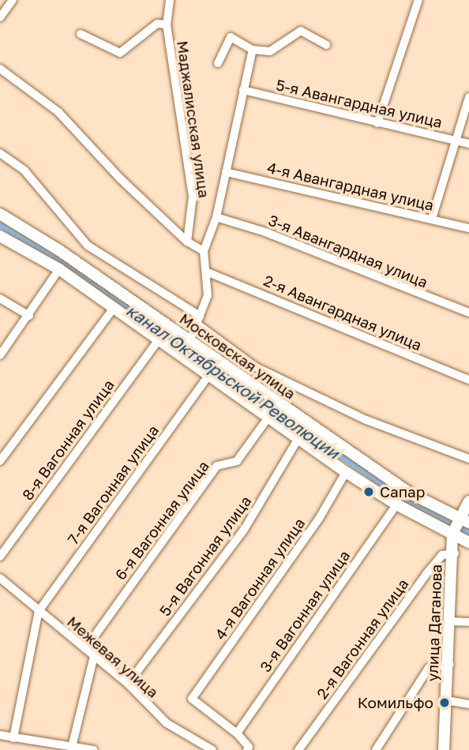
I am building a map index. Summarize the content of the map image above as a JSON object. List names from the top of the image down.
{
  "streets": {
    "main road": ["Московская улица", "улица Даганова"],
    "street": [
      "5-я Авангардная улица",
      "Маджалисская улица",
      "4-я Авангардная улица",
      "3-я Авангардная улица",
      "2-я Авангардная улица",
      "8-я Вагонная улица",
      "7-я Вагонная улица",
      "6-я Вагонная улица",
      "5-я Вагонная улица",
      "4-я Вагонная улица",
      "3-я Вагонная улица",
      "2-я Вагонная улица",
      "Межевая улица"
    ]
  },
  "crossings": [
    ["Московская улица", "улица Даганова"],
    ["7-я Вагонная улица", "Межевая улица"],
    ["6-я Вагонная улица", "Межевая улица"],
    ["5-я Вагонная улица", "Межевая улица"],
    ["4-я Вагонная улица", "3-я Вагонная улица"],
    ["улица Даганова", "2-я Вагонная улица"]
  ],
  "water": ["канал Октябрьской Революции"],
  "places": ["Сапар", "Комильфо"]
}
